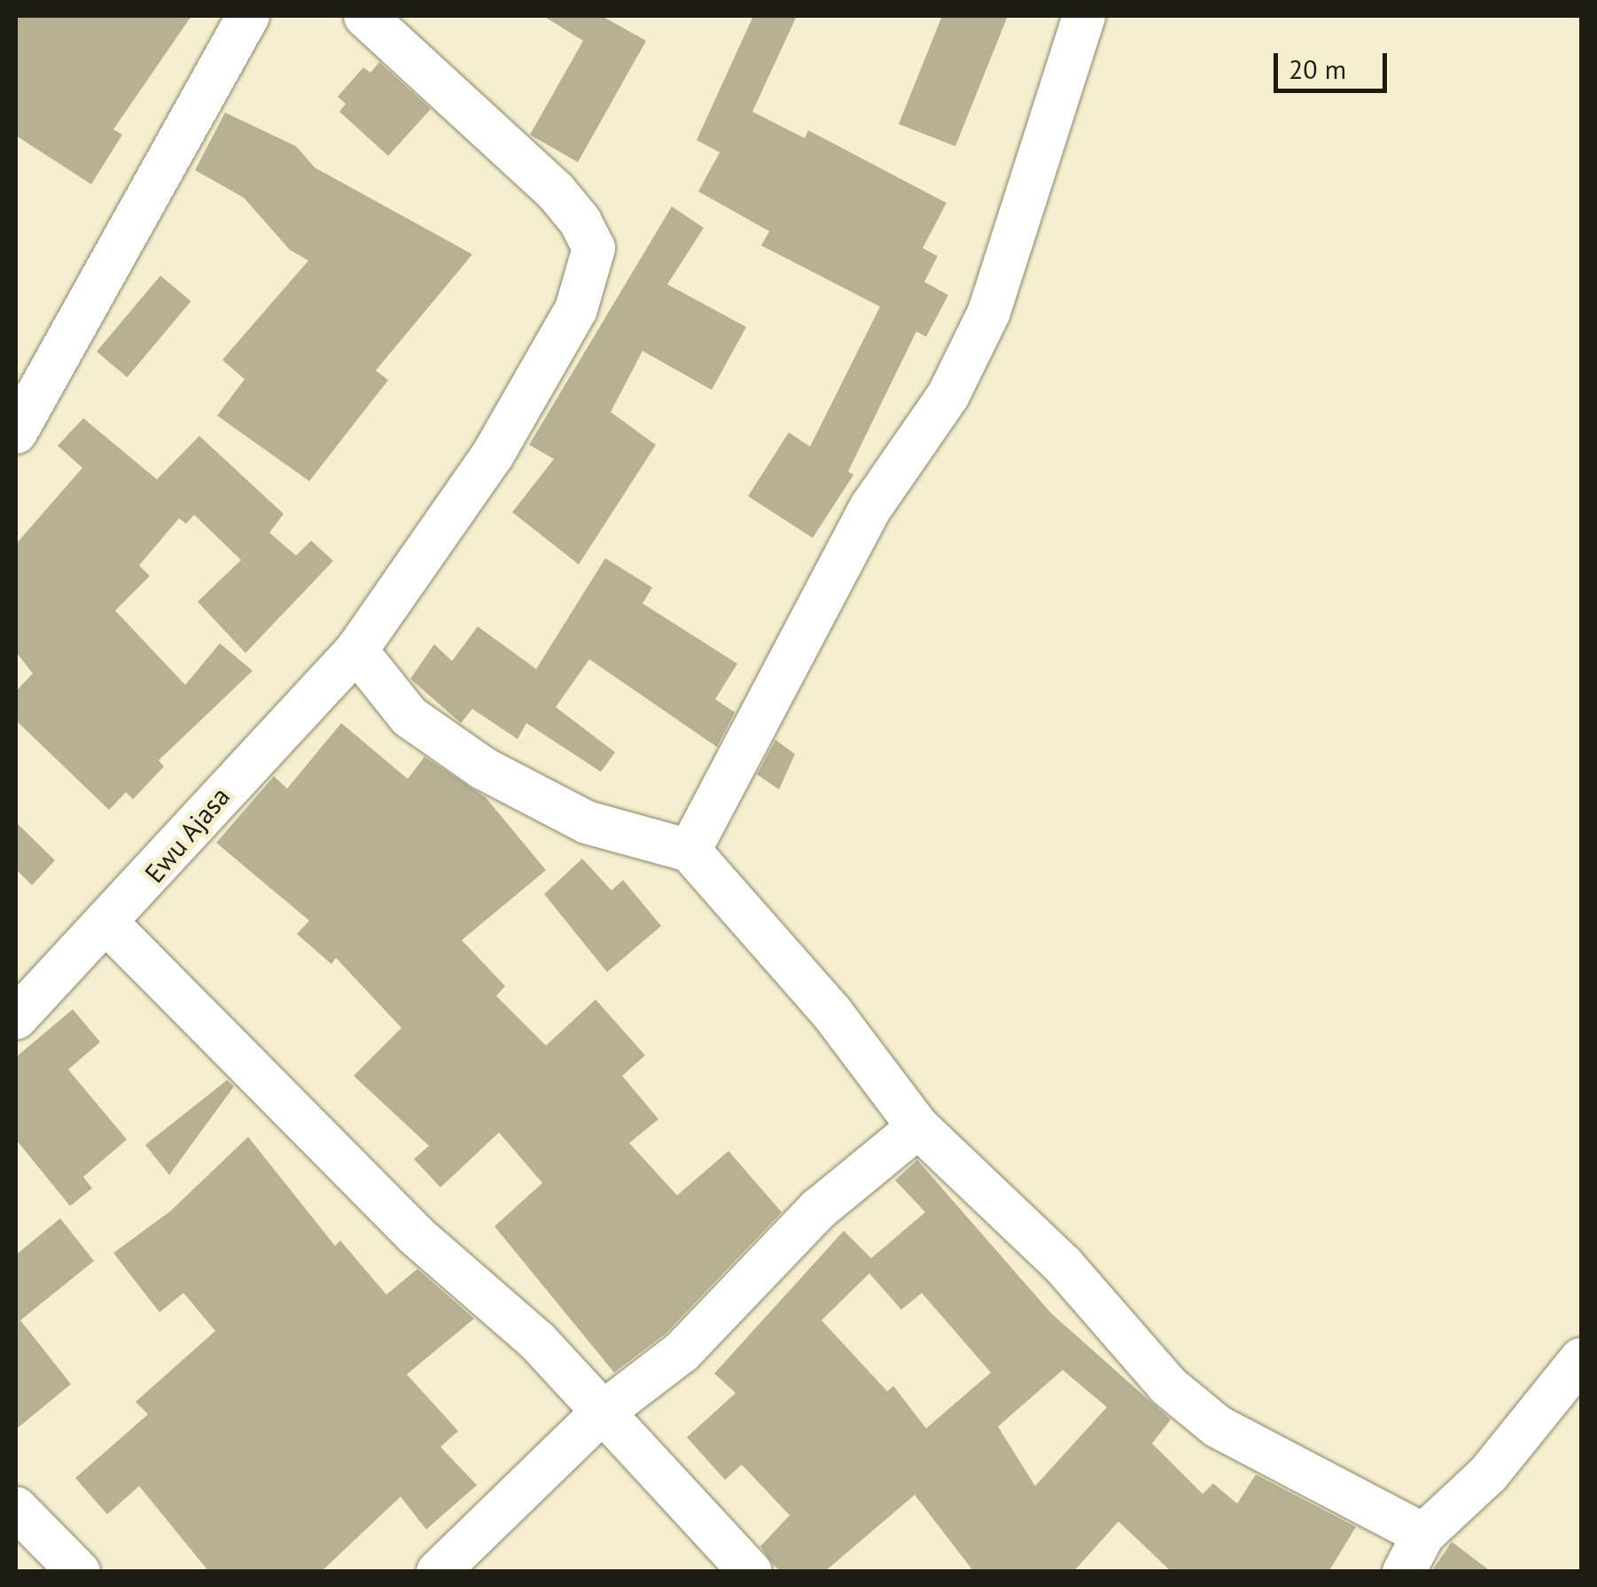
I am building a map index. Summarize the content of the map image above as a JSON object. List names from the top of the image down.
{
  "streets": {
    "street": ["Ewu Ajasa"]
  },
  "scale_bar": "20 m"
}
